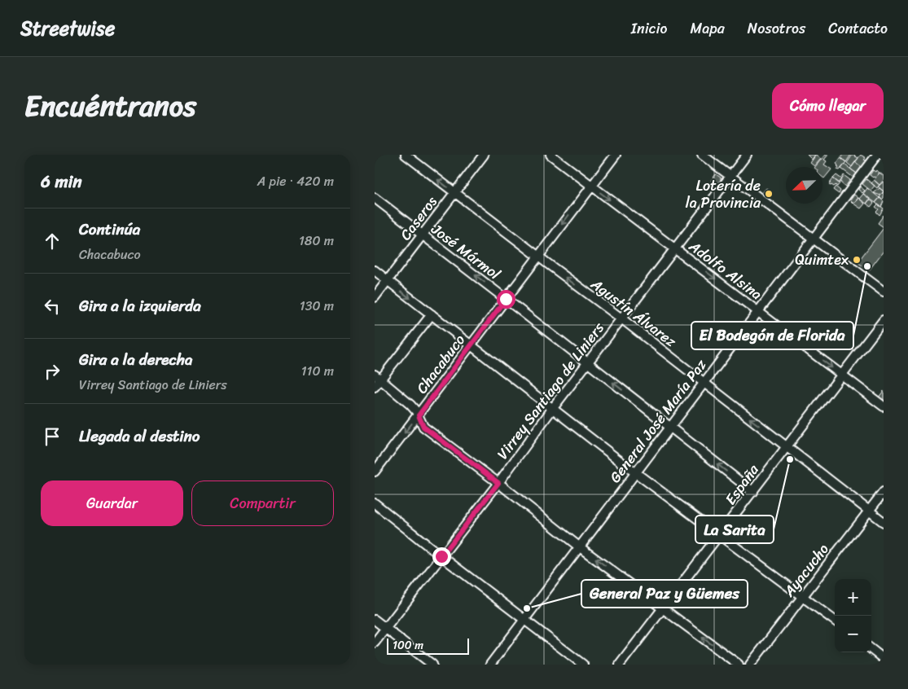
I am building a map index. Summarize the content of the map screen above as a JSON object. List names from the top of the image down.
{
  "streets": {
    "street": [
      "Caseros",
      "José Mármol",
      "Adolfo Alsina",
      "Agustín Álvarez",
      "Chacabuco",
      "Virrey Santiago de Liniers",
      "General José María Paz",
      "España",
      "Ayacucho"
    ]
  },
  "crossings": [
    ["Caseros", "José Mármol"],
    ["Caseros", "Agustín Álvarez"],
    ["José Mármol", "Chacabuco"],
    ["José Mármol", "Virrey Santiago de Liniers"],
    ["José Mármol", "General José María Paz"],
    ["José Mármol", "España"],
    ["Adolfo Alsina", "Chacabuco"],
    ["Adolfo Alsina", "Virrey Santiago de Liniers"],
    ["Adolfo Alsina", "General José María Paz"],
    ["Adolfo Alsina", "España"],
    ["Agustín Álvarez", "Chacabuco"],
    ["Agustín Álvarez", "Virrey Santiago de Liniers"],
    ["Agustín Álvarez", "General José María Paz"],
    ["Agustín Álvarez", "España"],
    ["Agustín Álvarez", "Ayacucho"]
  ],
  "one_way": ["Adolfo Alsina", "Agustín Álvarez", "Chacabuco"],
  "places": [
    "Lotería de la Provincia",
    "Quimtex",
    "El Bodegón de Florida",
    "La Sarita",
    "General Paz y Güemes"
  ],
  "scale_bar": "100 m",
  "north": "bottom left",
  "page": {
    "header": "Streetwise",
    "nav": [
      "Inicio",
      "Mapa",
      "Nosotros",
      "Contacto"
    ],
    "title": "Encuéntranos",
    "buttons": [
      "Cómo llegar",
      ["Guardar", "Compartir"]
    ],
    "heading": ["6 min", "A pie · 420 m"],
    "list": [
      ["Continúa", "Chacabuco", "180 m"],
      ["Gira a la izquierda", "130 m"],
      ["Gira a la derecha", "Virrey Santiago de Liniers", "110 m"],
      "Llegada al destino"
    ],
    "map_buttons": ["+", "−"],
    "scale": "100 m"
  }
}
